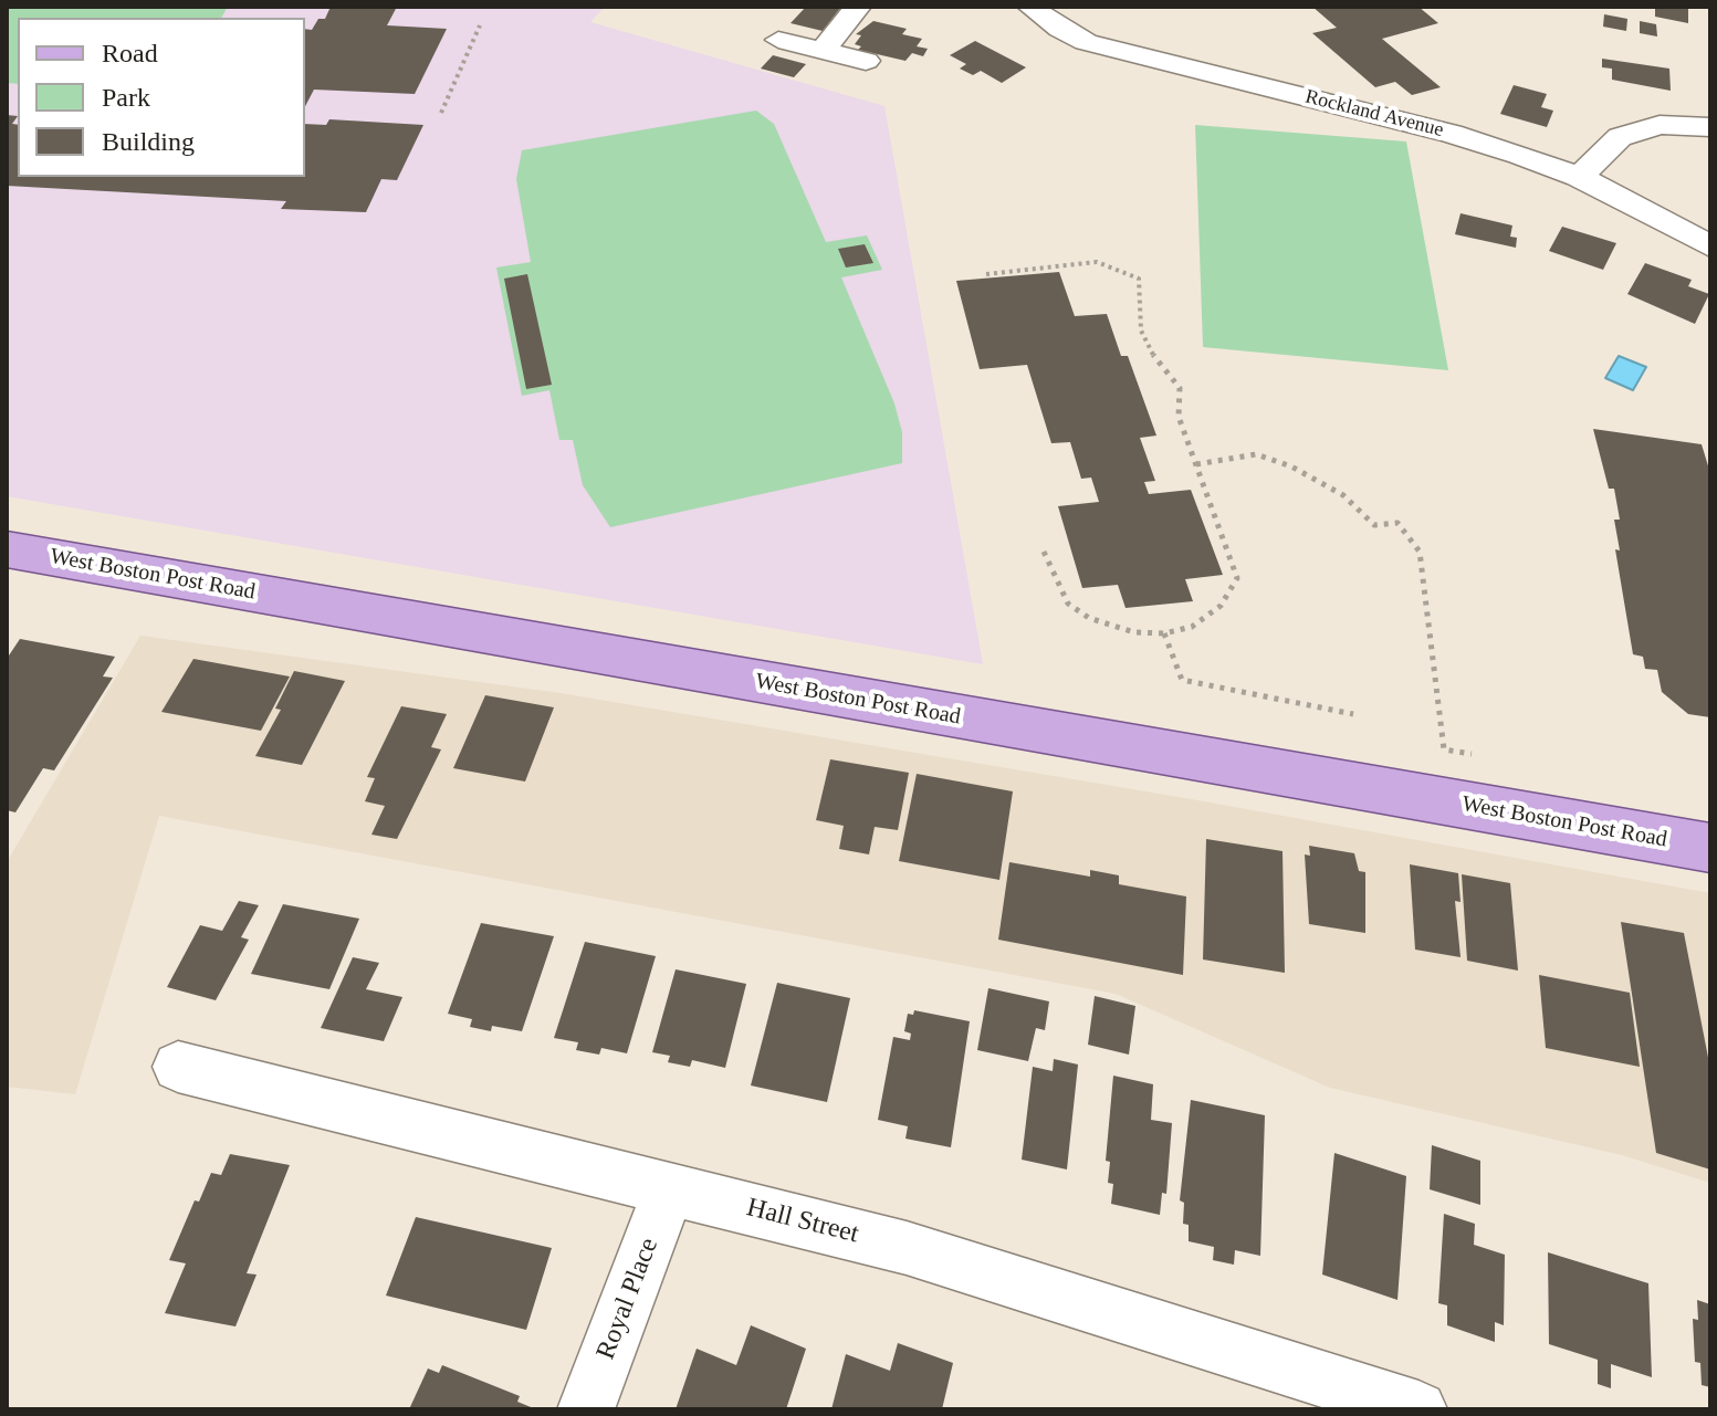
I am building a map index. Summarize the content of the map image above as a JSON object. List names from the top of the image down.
{
  "streets": {
    "main road": ["West Boston Post Road"],
    "street": ["Rockland Avenue", "Hall Street", "Royal Place"]
  },
  "crossings": [
    ["Hall Street", "Royal Place"]
  ],
  "legend": ["Road", "Park", "Building"]
}
